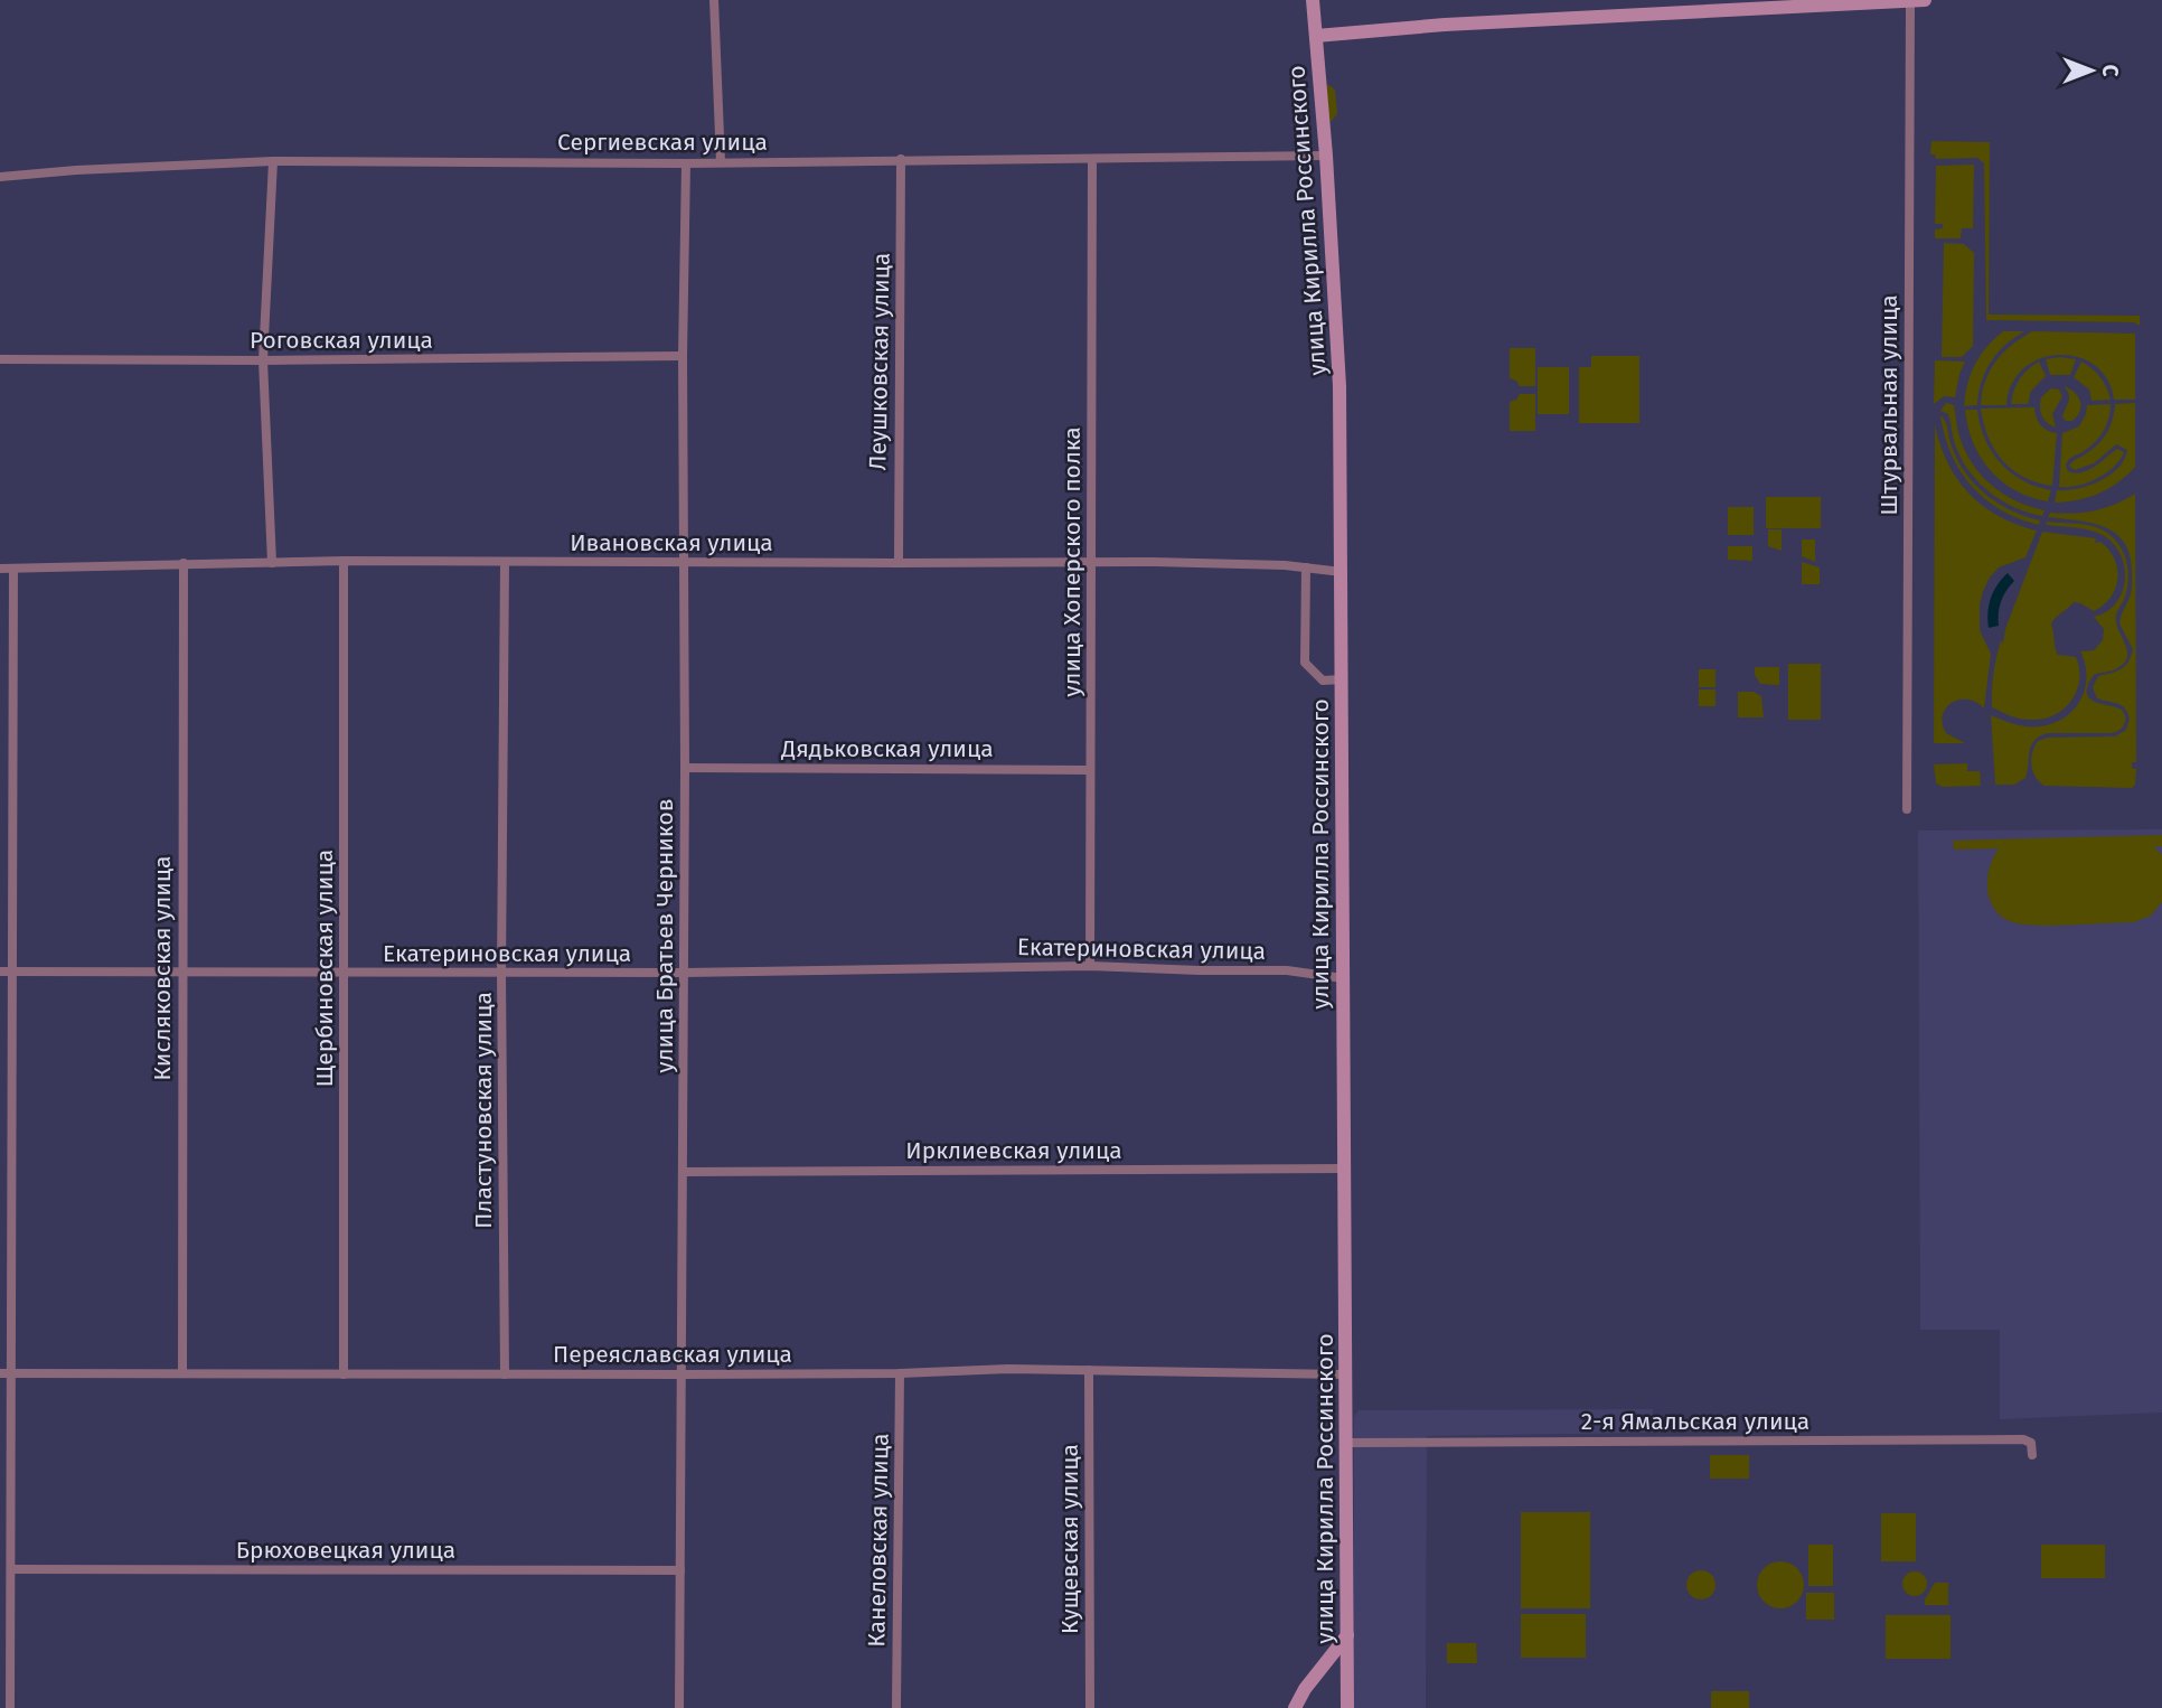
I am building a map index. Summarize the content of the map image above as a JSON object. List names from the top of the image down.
{
  "streets": {
    "main road": ["улица Кирилла Россинского"],
    "street": [
      "Сергиевская улица",
      "Роговская улица",
      "Леушковская улица",
      "Штурвальная улица",
      "Ивановская улица",
      "улица Хоперского полка",
      "Дядьковская улица",
      "улица Братьев Черников",
      "Екатериновская улица",
      "Кисляковская улица",
      "Щербиновская улица",
      "Пластуновская улица",
      "Ирклиевская улица",
      "Переяславская улица",
      "2-я Ямальская улица",
      "Кущевская улица",
      "Канеловская улица",
      "Брюховецкая улица"
    ]
  },
  "crossings": [
    ["Сергиевская улица", "улица Кирилла Россинского"],
    ["Сергиевская улица", "Леушковская улица"],
    ["Сергиевская улица", "улица Хоперского полка"],
    ["Сергиевская улица", "улица Братьев Черников"],
    ["улица Кирилла Россинского", "Ивановская улица"],
    ["улица Кирилла Россинского", "Екатериновская улица"],
    ["улица Кирилла Россинского", "Ирклиевская улица"],
    ["улица Кирилла Россинского", "Переяславская улица"],
    ["улица Кирилла Россинского", "2-я Ямальская улица"],
    ["Роговская улица", "улица Братьев Черников"],
    ["Леушковская улица", "Ивановская улица"],
    ["Ивановская улица", "улица Хоперского полка"],
    ["Ивановская улица", "улица Братьев Черников"],
    ["Ивановская улица", "Кисляковская улица"],
    ["Ивановская улица", "Щербиновская улица"],
    ["Ивановская улица", "Пластуновская улица"],
    ["улица Хоперского полка", "Дядьковская улица"],
    ["улица Хоперского полка", "Екатериновская улица"],
    ["Дядьковская улица", "улица Братьев Черников"],
    ["улица Братьев Черников", "Екатериновская улица"],
    ["улица Братьев Черников", "Ирклиевская улица"],
    ["улица Братьев Черников", "Переяславская улица"],
    ["улица Братьев Черников", "Брюховецкая улица"],
    ["Екатериновская улица", "Кисляковская улица"],
    ["Екатериновская улица", "Щербиновская улица"],
    ["Екатериновская улица", "Пластуновская улица"],
    ["Кисляковская улица", "Переяславская улица"],
    ["Щербиновская улица", "Переяславская улица"],
    ["Пластуновская улица", "Переяславская улица"],
    ["Переяславская улица", "Кущевская улица"],
    ["Переяславская улица", "Канеловская улица"]
  ],
  "north": "right"
}
